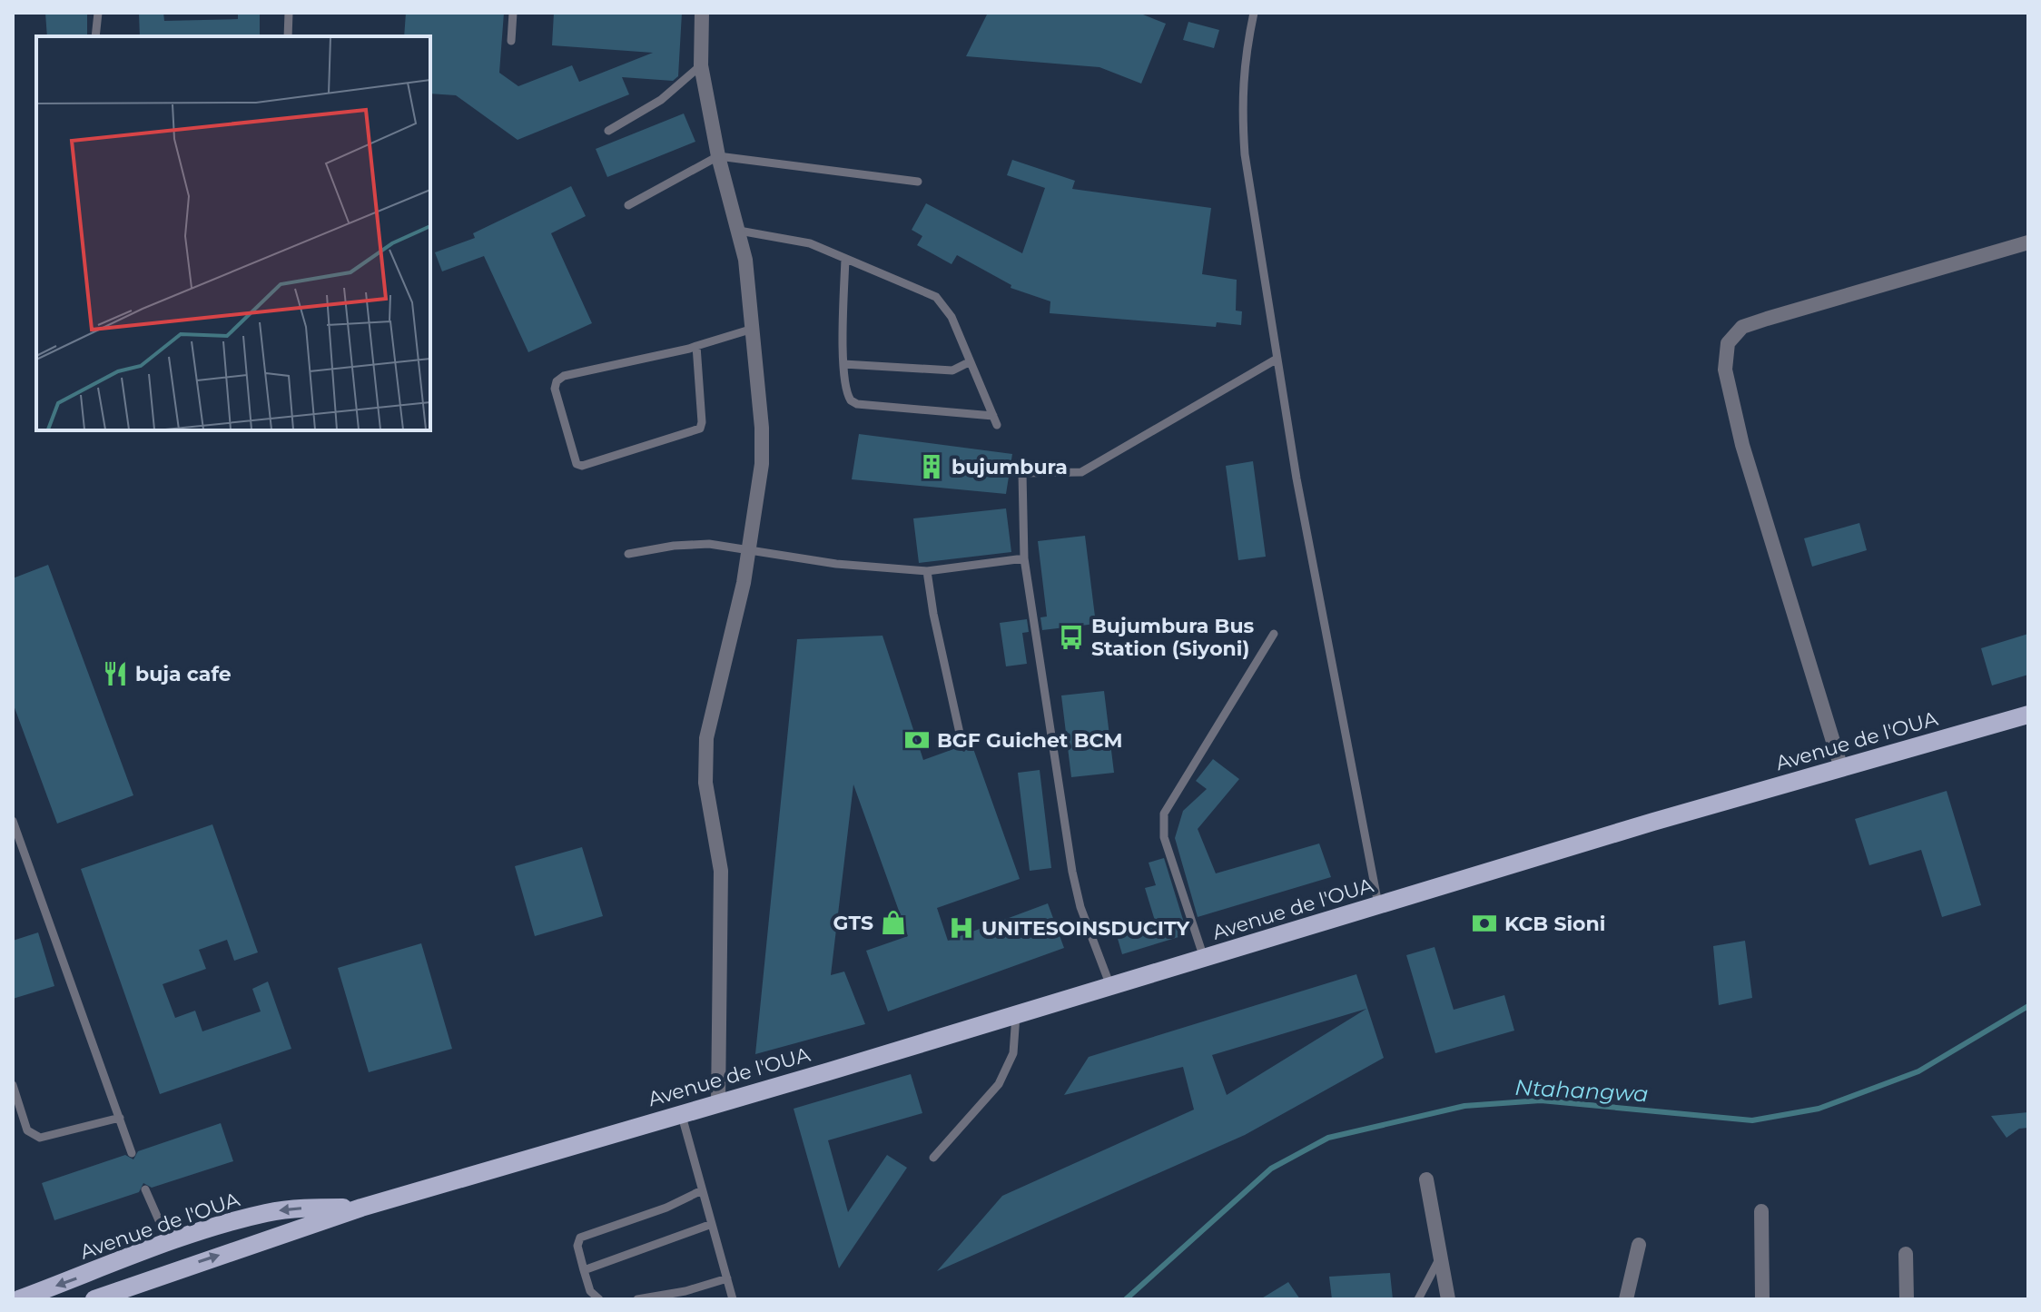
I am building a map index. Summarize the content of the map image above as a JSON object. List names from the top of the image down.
{
  "streets": {
    "main road": ["Avenue de l'OUA"]
  },
  "water": ["Ntahangwa"],
  "places": {
    "building": ["bujumbura"],
    "bus stop": ["Bujumbura Bus Station (Siyoni)"],
    "restaurant": ["buja cafe"],
    "bank": ["BGF Guichet BCM", "KCB Sioni"],
    "shop": ["GTS"],
    "hospital": ["UNITESOINSDUCITY"]
  }
}
